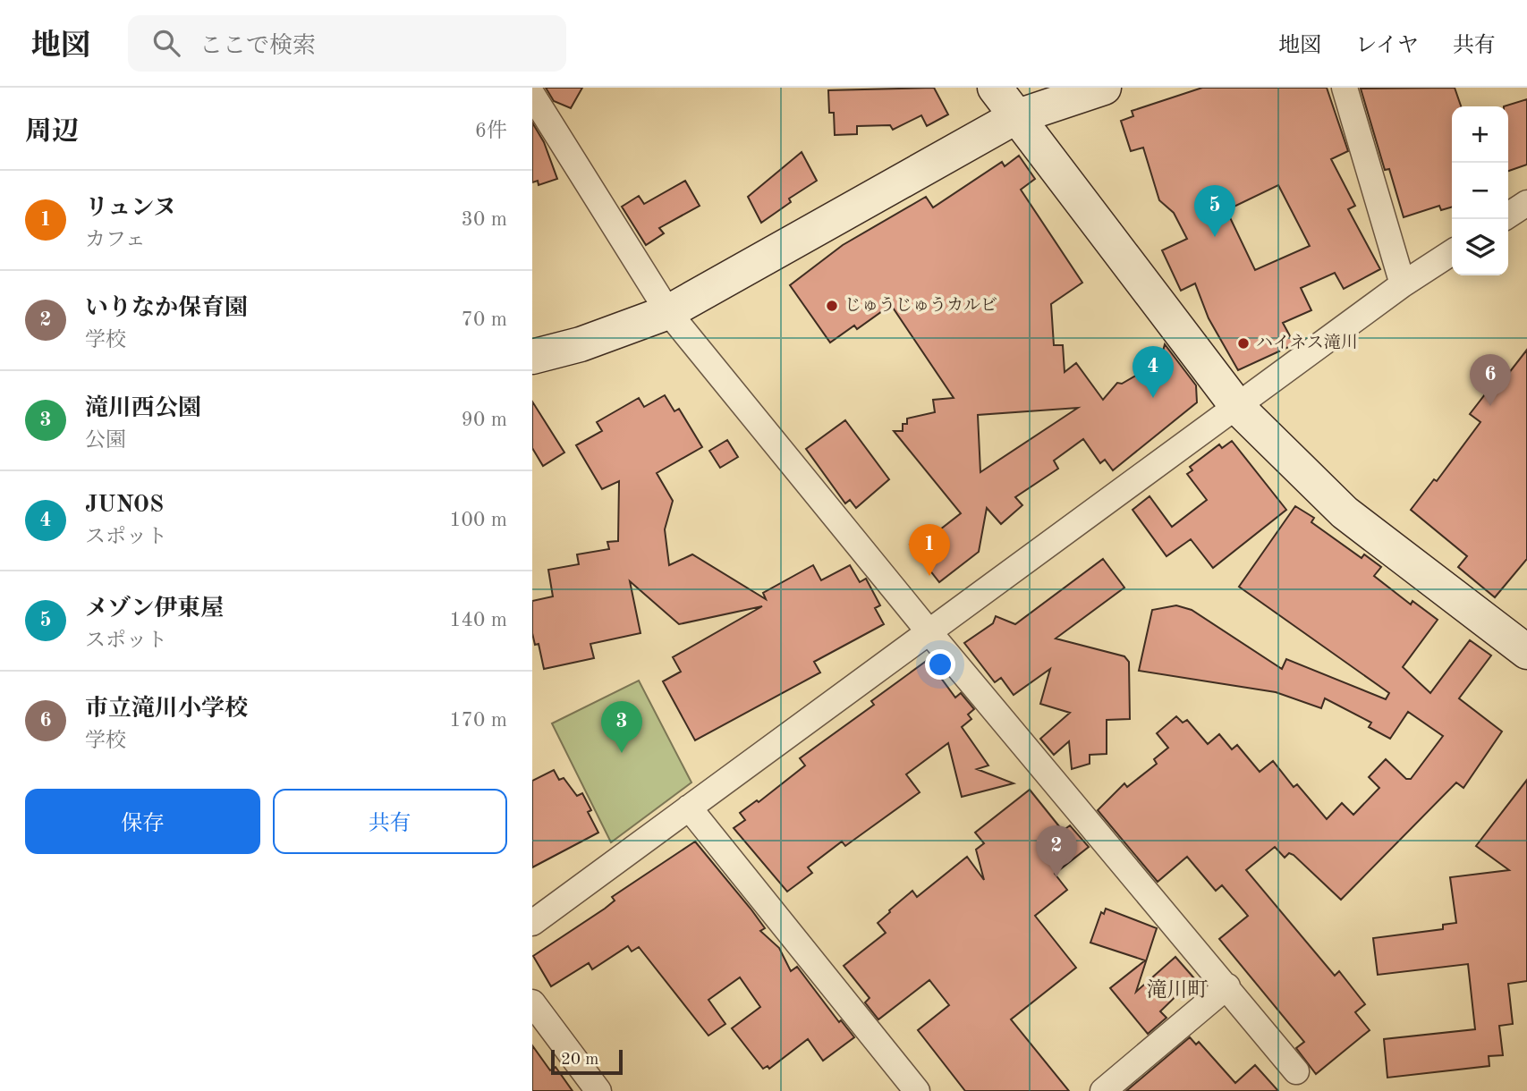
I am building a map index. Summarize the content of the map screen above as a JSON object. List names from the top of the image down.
{
  "districts": ["滝川町"],
  "places": ["じゅうじゅうカルビ", "ハイネス滝川"],
  "scale_bar": "20 m",
  "page": {
    "header": "地図",
    "search": "ここで検索",
    "nav": ["地図", "レイヤ", "共有"],
    "heading": ["周辺", "6件"],
    "map_buttons": ["+", "−"],
    "list": [
      {
        "mark": "1",
        "name": "リュンヌ",
        "note": "カフェ",
        "value": "30 m"
      },
      {
        "mark": "2",
        "name": "いりなか保育園",
        "note": "学校",
        "value": "70 m"
      },
      {
        "mark": "3",
        "name": "滝川西公園",
        "note": "公園",
        "value": "90 m"
      },
      {
        "mark": "4",
        "name": "JUNOS",
        "note": "スポット",
        "value": "100 m"
      },
      {
        "mark": "5",
        "name": "メゾン伊東屋",
        "note": "スポット",
        "value": "140 m"
      },
      {
        "mark": "6",
        "name": "市立滝川小学校",
        "note": "学校",
        "value": "170 m"
      }
    ],
    "pins": [
      "5",
      "4",
      "6",
      "1",
      "3",
      "2"
    ],
    "buttons": ["保存", "共有"],
    "scale": "20 m"
  }
}
